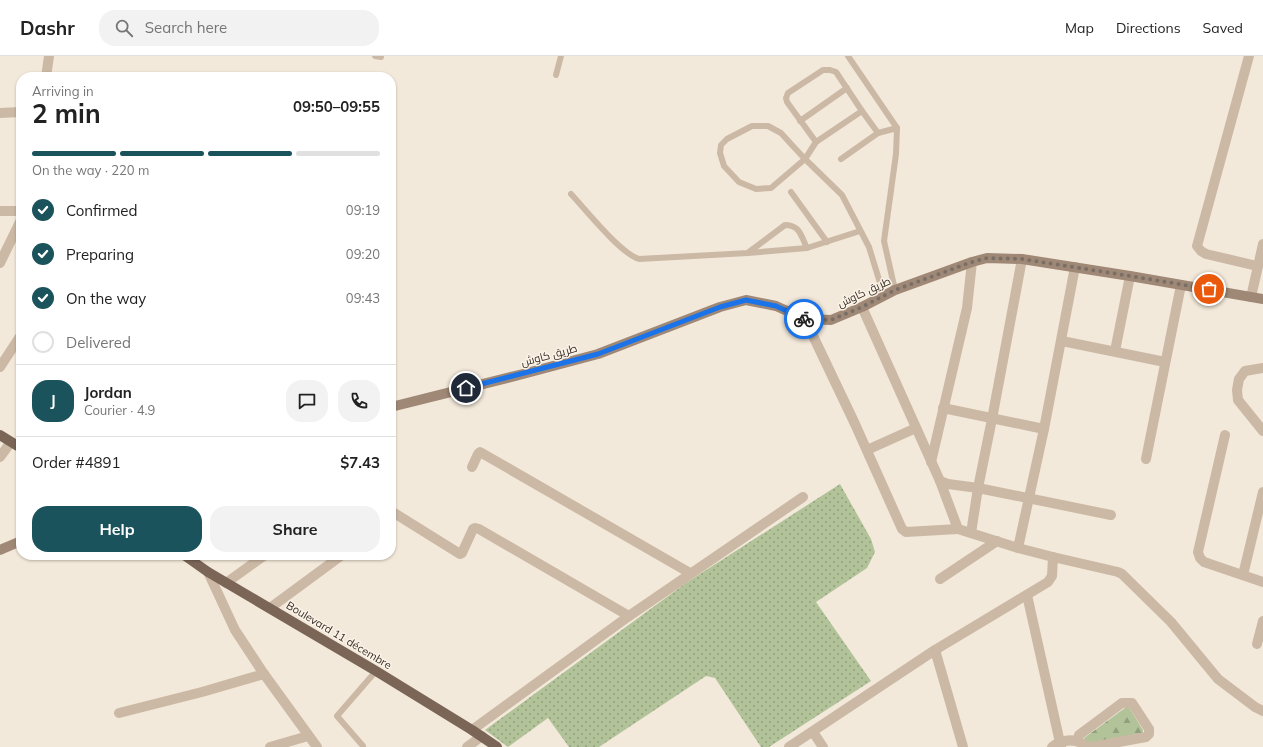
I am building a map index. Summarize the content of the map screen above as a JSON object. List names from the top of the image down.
{
  "streets": {
    "main road": ["Boulevard 11 décembre"],
    "street": ["طريق كاوش"]
  },
  "page": {
    "header": "Dashr",
    "search": "Search here",
    "nav": ["Map", "Directions", "Saved"],
    "heading": ["2 min", "Arriving in", "09:50–09:55"],
    "panel": [
      "Jordan",
      "Courier · 4.9",
      "Order #4891",
      "$7.43"
    ],
    "bar": "On the way · 220 m",
    "list": [
      ["Confirmed", "09:19"],
      ["Preparing", "09:20"],
      ["On the way", "09:43"],
      "Delivered"
    ],
    "round": "J",
    "buttons": ["Help", "Share"]
  }
}
